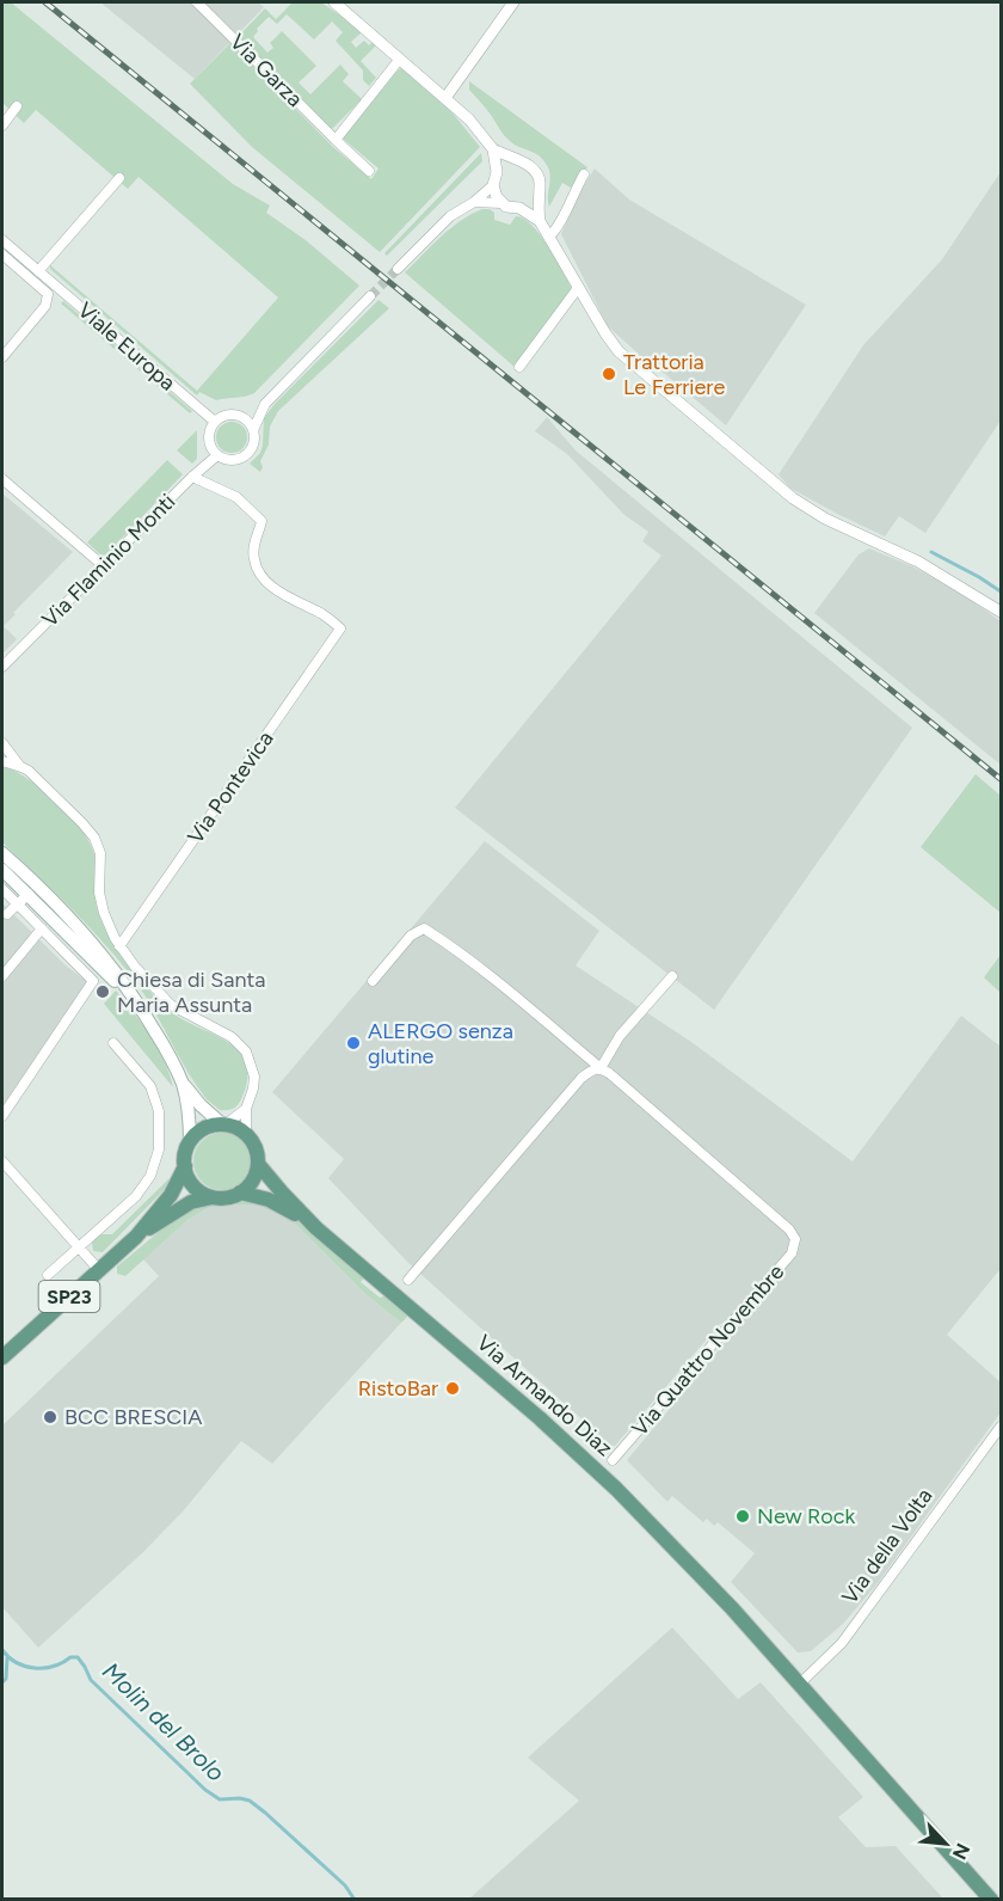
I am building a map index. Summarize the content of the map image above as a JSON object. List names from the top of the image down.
{
  "streets": {
    "main road": ["SP23", "Via Armando Diaz"],
    "street": [
      "Via Garza",
      "Viale Europa",
      "Via Flaminio Monti",
      "Via Pontevica",
      "Via Quattro Novembre",
      "Via della Volta"
    ]
  },
  "crossings": [
    ["Viale Europa", "Via Flaminio Monti"],
    ["Via Flaminio Monti", "Via Pontevica"],
    ["SP23", "Via Armando Diaz"],
    ["Via Armando Diaz", "Via della Volta"]
  ],
  "water": ["Molin del Brolo"],
  "places": [
    "Trattoria Le Ferriere",
    "Chiesa di Santa Maria Assunta",
    "ALERGO senza glutine",
    "RistoBar",
    "BCC BRESCIA",
    "New Rock"
  ],
  "north": "bottom right"
}
